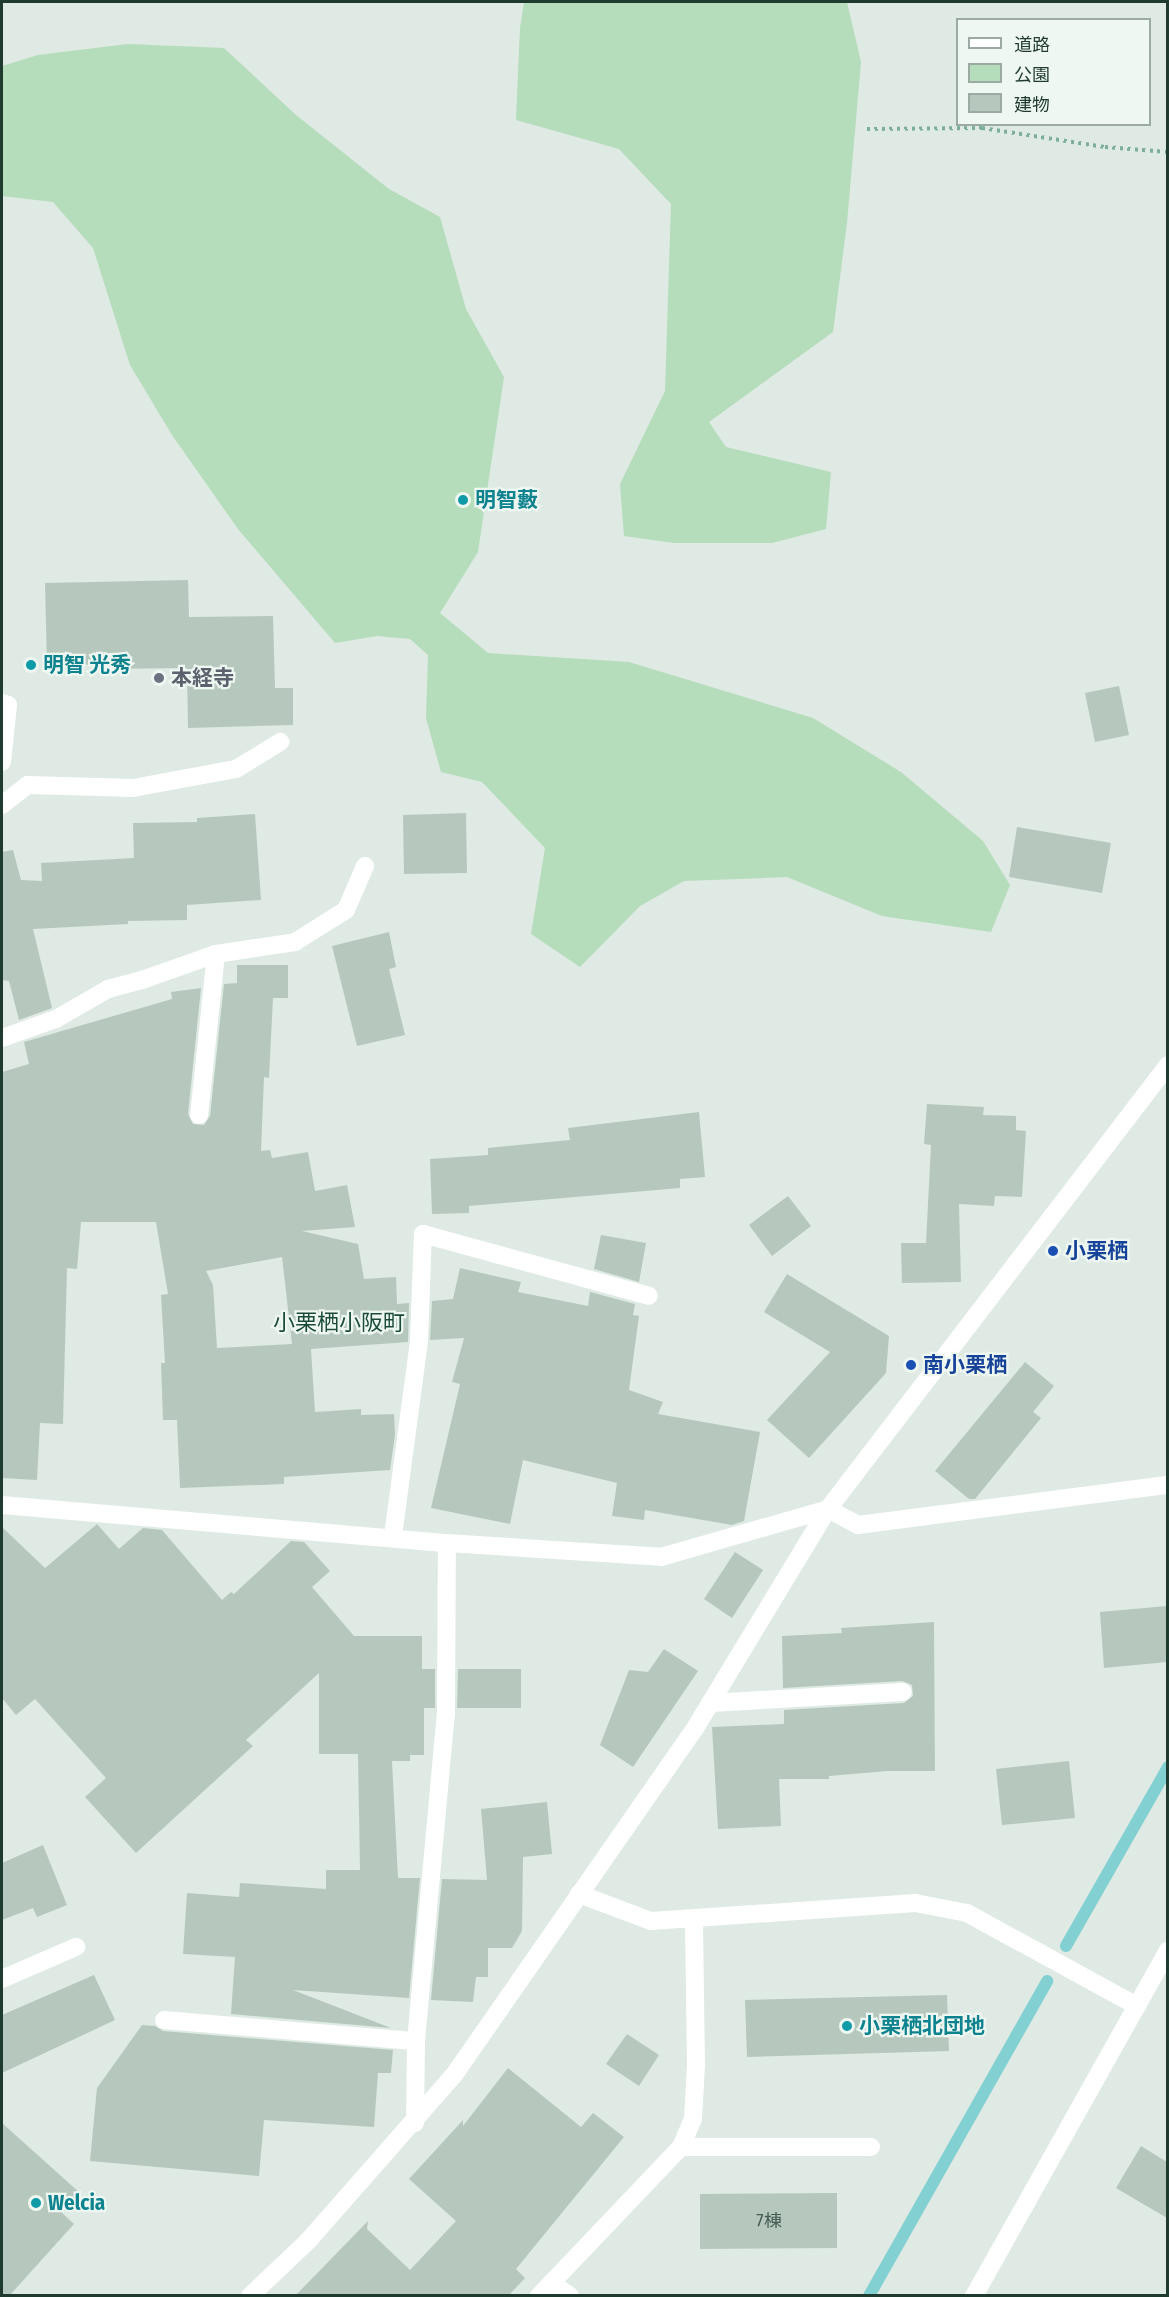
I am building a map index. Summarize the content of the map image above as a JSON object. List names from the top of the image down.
{
  "districts": ["小栗栖小阪町"],
  "places": [
    "明智藪",
    "明智 光秀",
    "本経寺",
    "小栗栖",
    "南小栗栖",
    "小栗栖北団地",
    "Welcia"
  ],
  "house_numbers": ["7棟"],
  "legend": ["道路", "公園", "建物"]
}
